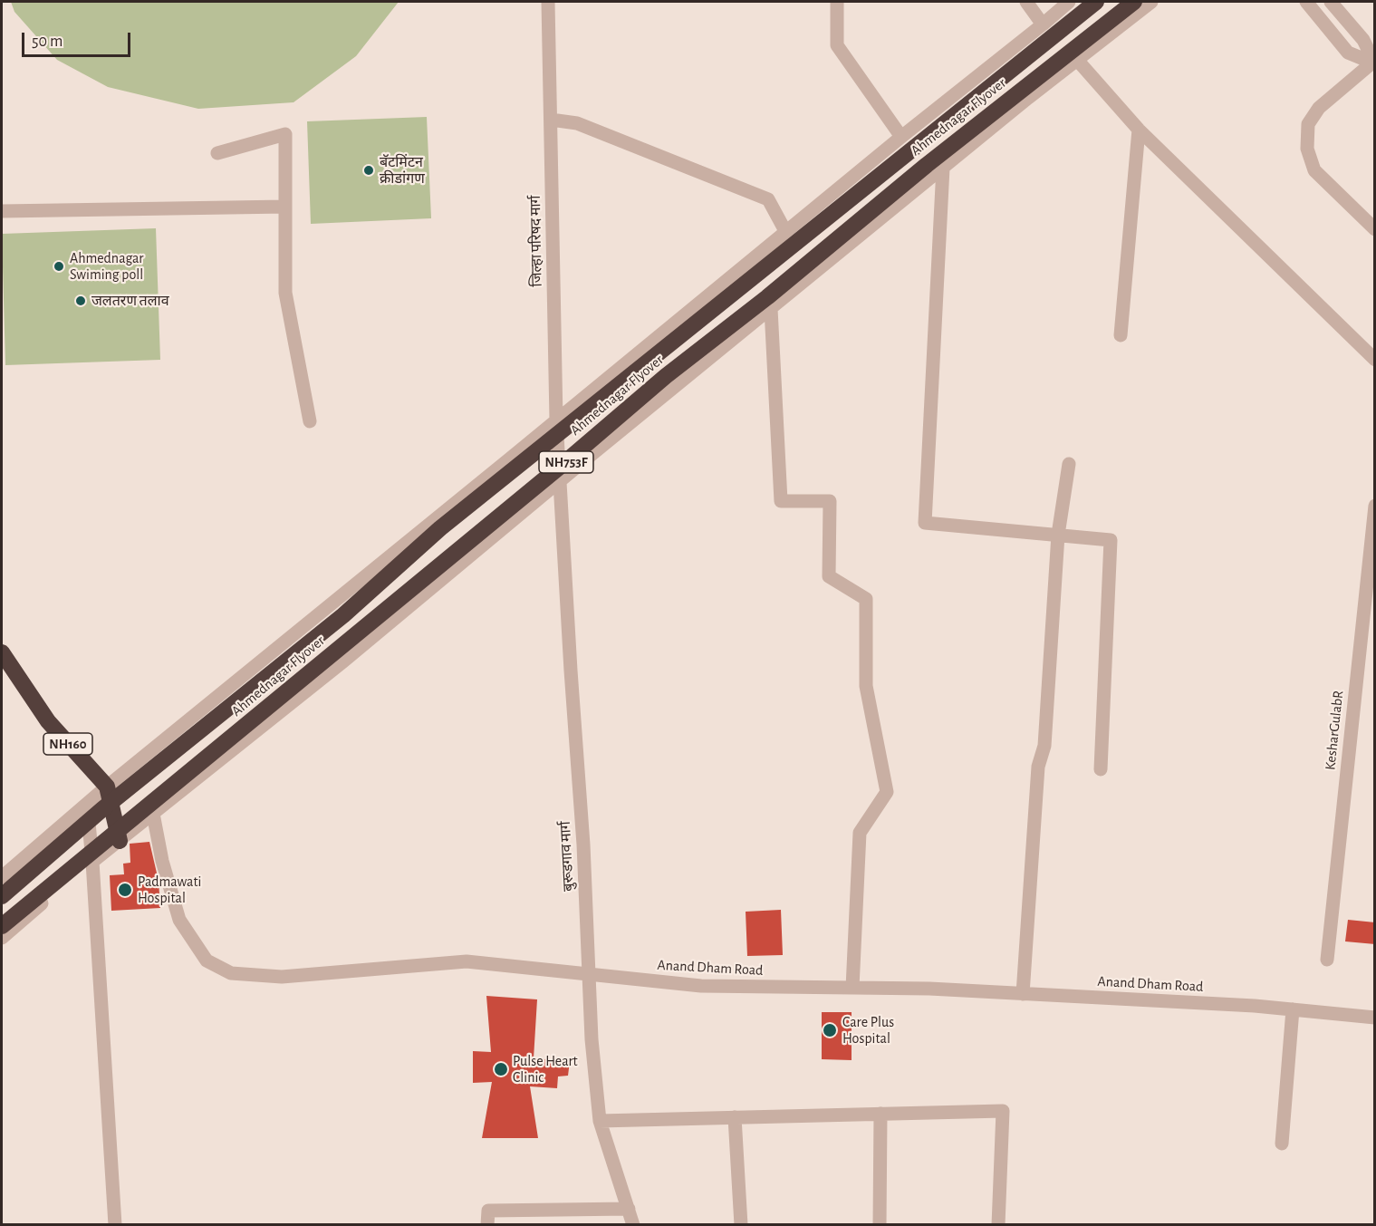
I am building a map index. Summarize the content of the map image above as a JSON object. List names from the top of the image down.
{
  "streets": {
    "highway": ["Ahmednagar Flyover", "NH753F", "NH160"],
    "street": [
      "जिल्हा परिषद मार्ग",
      "KesharGulabR",
      "बुरूडगाव मार्ग",
      "Anand Dham Road"
    ]
  },
  "crossings": [
    ["जिल्हा परिषद मार्ग", "बुरूडगाव मार्ग"],
    ["बुरूडगाव मार्ग", "Anand Dham Road"]
  ],
  "places": [
    "बॅटमिंटन क्रीडांगण",
    "Ahmednagar Swiming poll",
    "जलतरण तलाव",
    "Padmawati Hospital",
    "Care Plus Hospital",
    "Pulse Heart Clinic"
  ],
  "scale_bar": "50 m"
}
